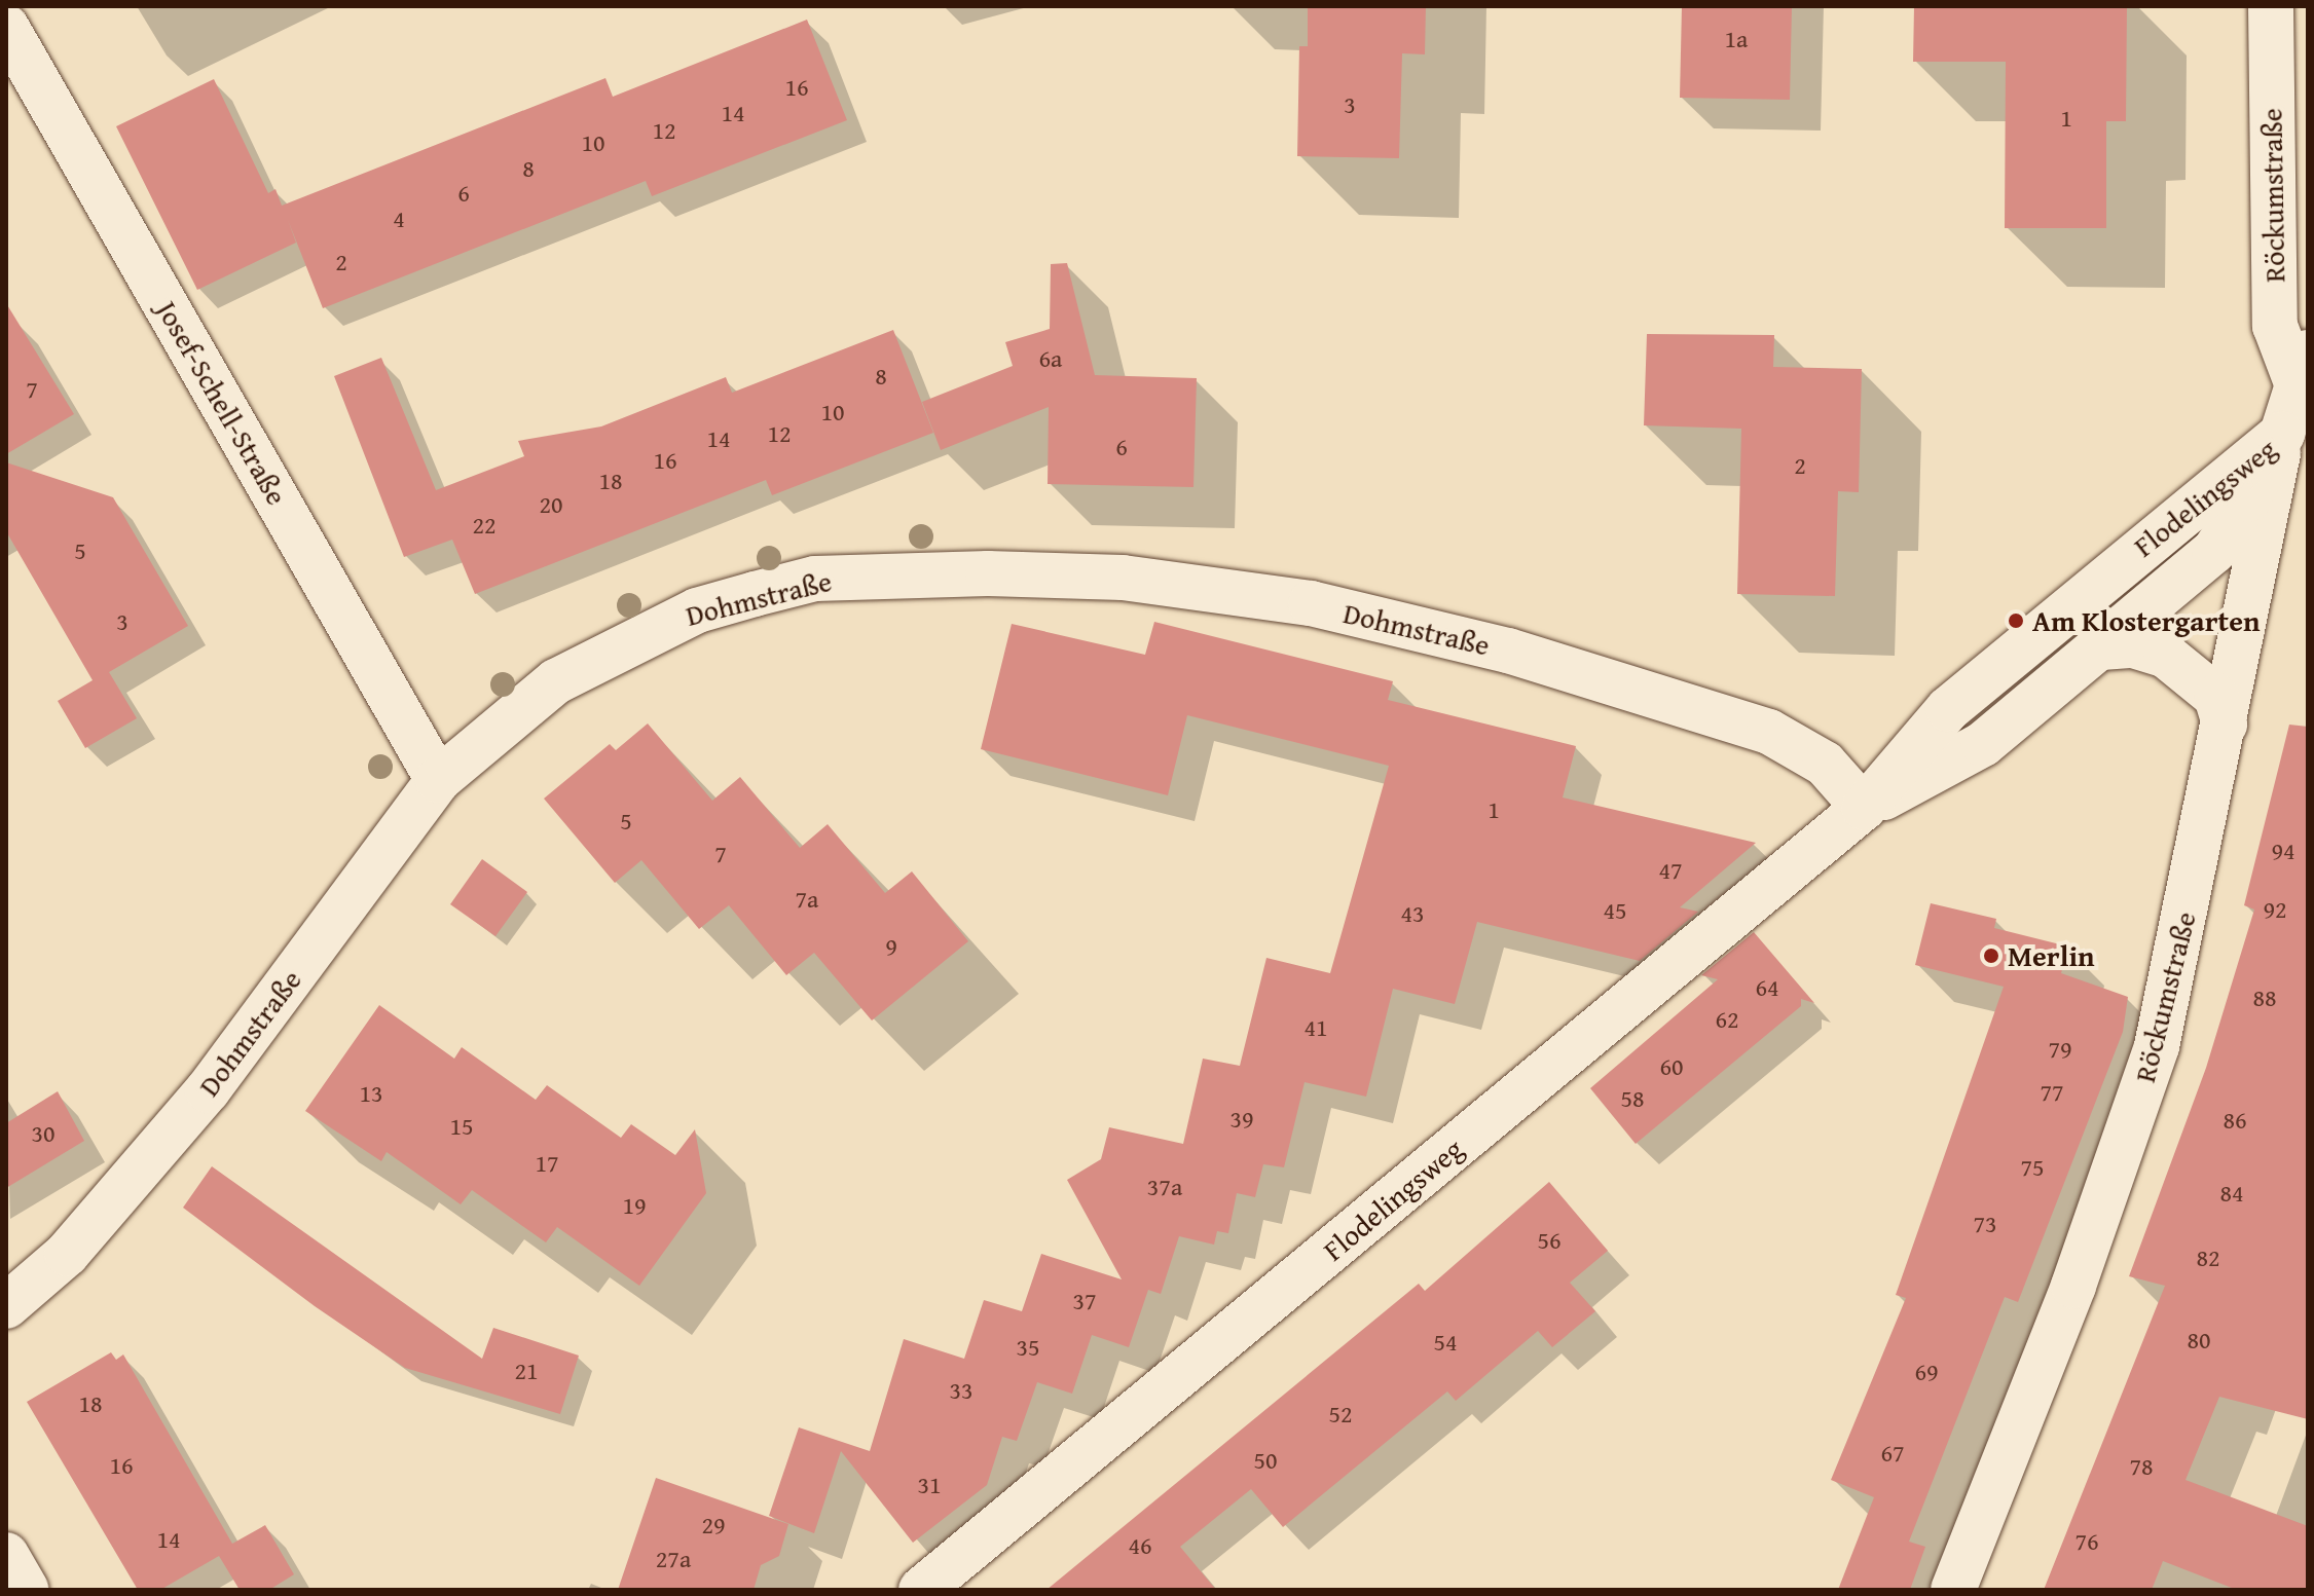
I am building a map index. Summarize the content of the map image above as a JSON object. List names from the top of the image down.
{
  "streets": {
    "street": [
      "Röckumstraße",
      "Josef-Schell-Straße",
      "Flodelingsweg",
      "Dohmstraße"
    ]
  },
  "crossings": [
    ["Röckumstraße", "Flodelingsweg"],
    ["Josef-Schell-Straße", "Dohmstraße"],
    ["Flodelingsweg", "Dohmstraße"]
  ],
  "places": ["Am Klostergarten", "Merlin"],
  "house_numbers": [
    "1a",
    "16",
    "3",
    "14",
    "1",
    "12",
    "10",
    "8",
    "6",
    "4",
    "2",
    "6a",
    "8",
    "7",
    "10",
    "12",
    "14",
    "6",
    "16",
    "2",
    "18",
    "20",
    "22",
    "5",
    "3",
    "1",
    "5",
    "94",
    "7",
    "47",
    "7a",
    "92",
    "45",
    "43",
    "9",
    "64",
    "88",
    "62",
    "41",
    "79",
    "60",
    "77",
    "13",
    "58",
    "39",
    "86",
    "15",
    "30",
    "17",
    "75",
    "37a",
    "84",
    "19",
    "73",
    "56",
    "82",
    "37",
    "80",
    "54",
    "35",
    "21",
    "69",
    "33",
    "18",
    "52",
    "67",
    "50",
    "16",
    "78",
    "31",
    "29",
    "14",
    "76",
    "46",
    "27a"
  ]
}
